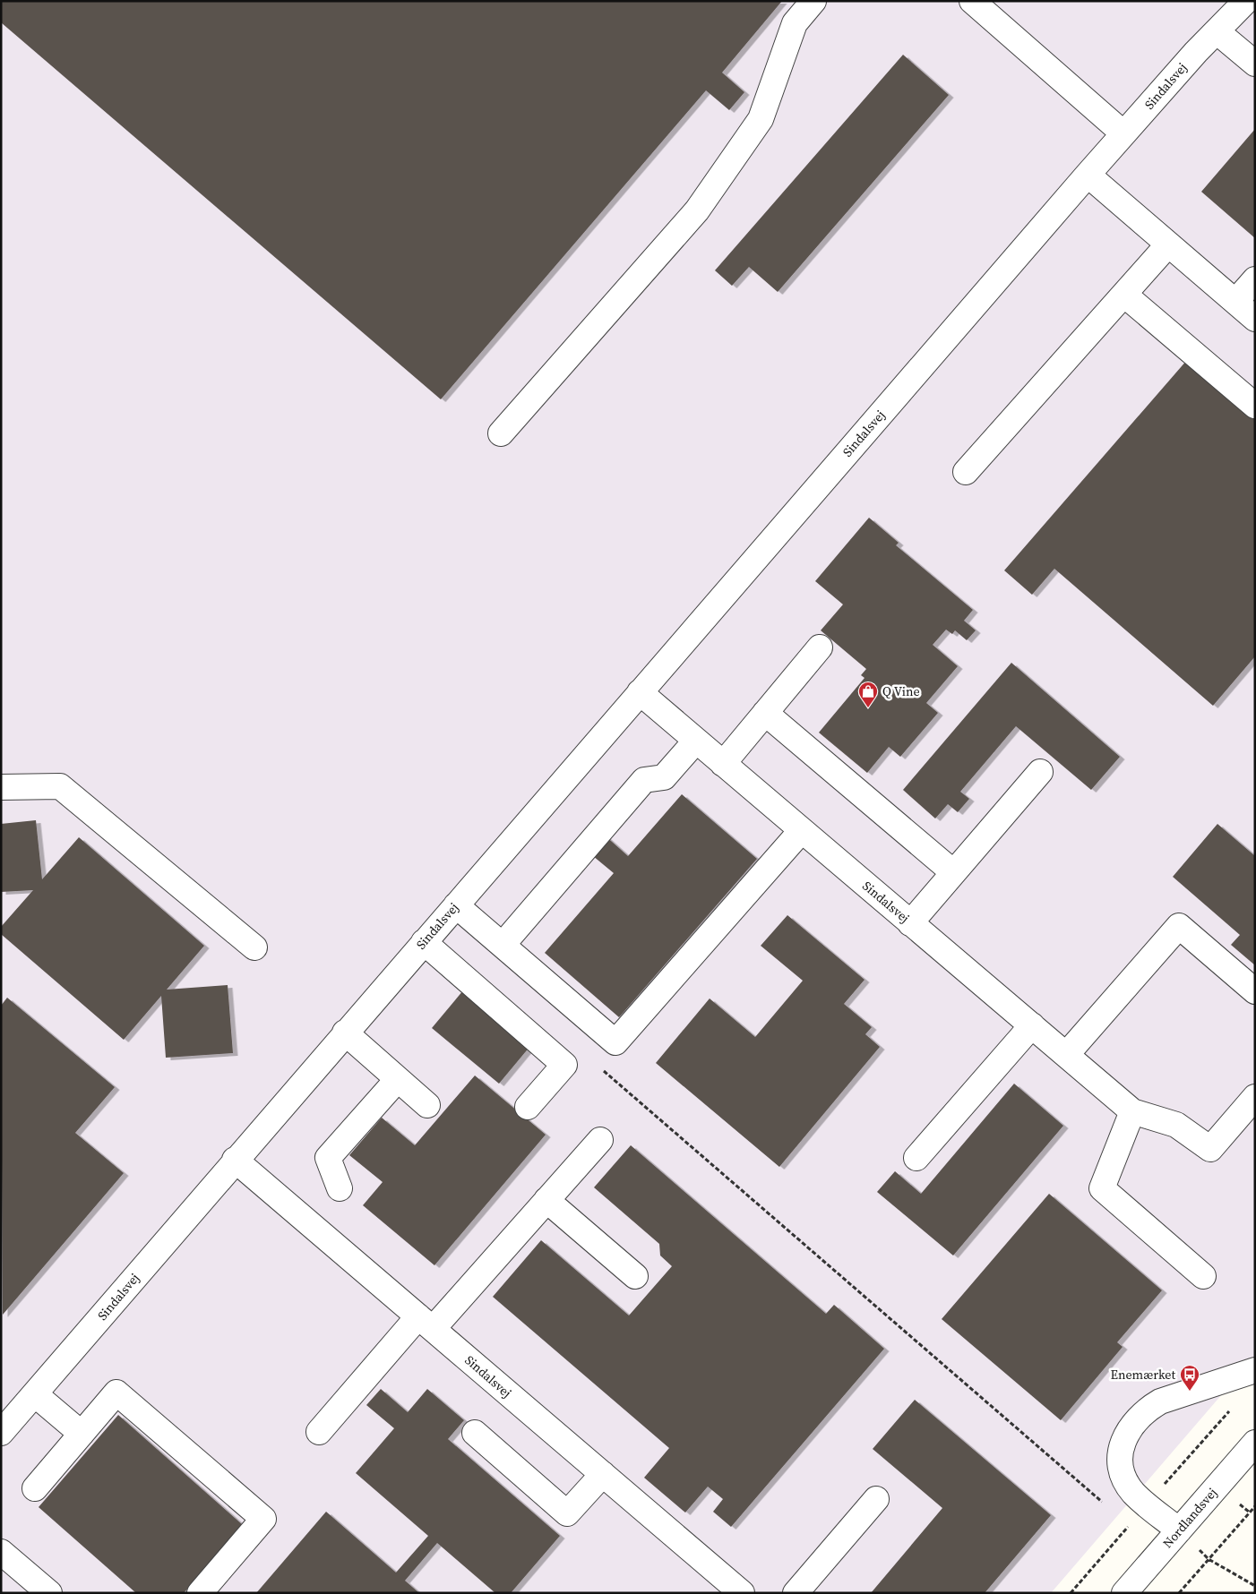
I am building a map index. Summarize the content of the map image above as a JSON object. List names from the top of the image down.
{
  "streets": {
    "street": ["Sindalsvej", "Nordlandsvej"]
  },
  "places": {
    "shop": ["Q Vine"],
    "bus stop": ["Enemærket"]
  }
}
